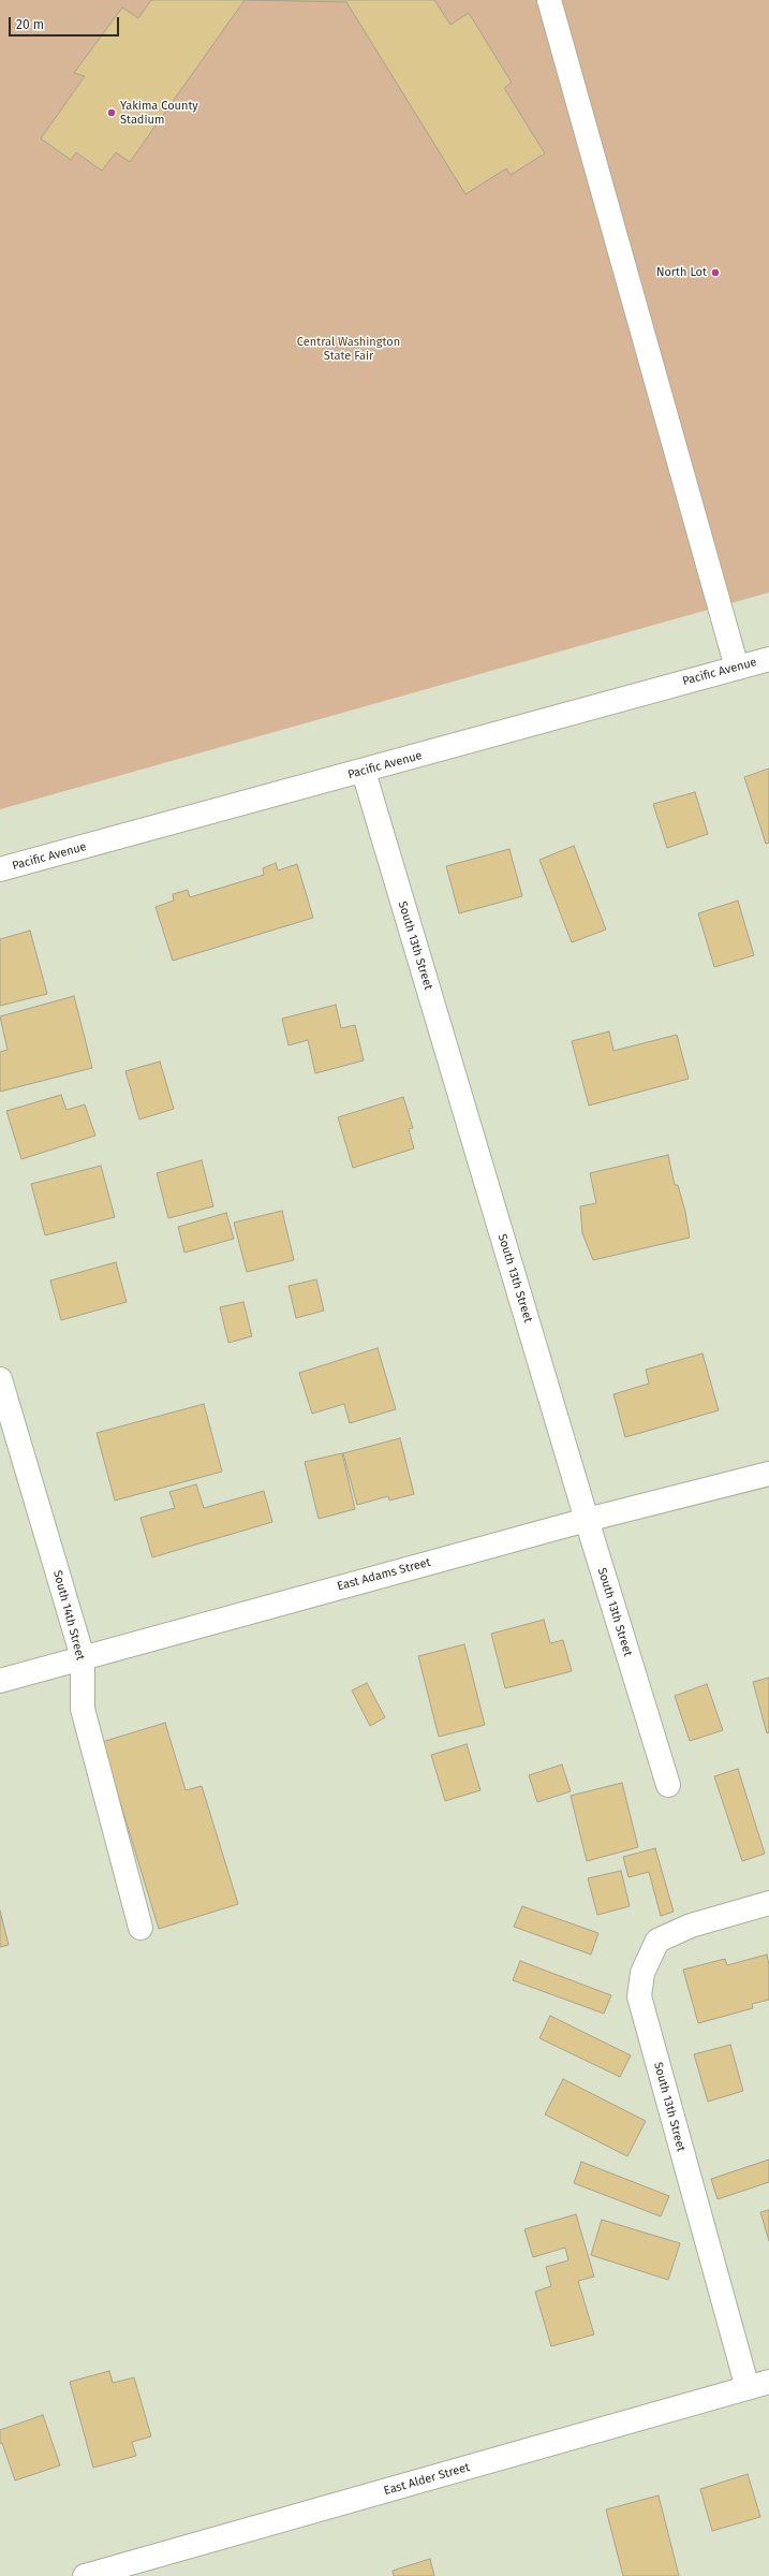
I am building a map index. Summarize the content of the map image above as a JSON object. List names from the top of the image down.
{
  "streets": {
    "street": [
      "Pacific Avenue",
      "South 13th Street",
      "East Adams Street",
      "South 14th Street",
      "East Alder Street"
    ]
  },
  "crossings": [
    ["Pacific Avenue", "South 13th Street"],
    ["South 13th Street", "East Adams Street"],
    ["South 13th Street", "East Alder Street"],
    ["East Adams Street", "South 14th Street"]
  ],
  "parks": ["Central Washington State Fair"],
  "places": ["Yakima County Stadium", "North Lot"],
  "scale_bar": "20 m"
}
